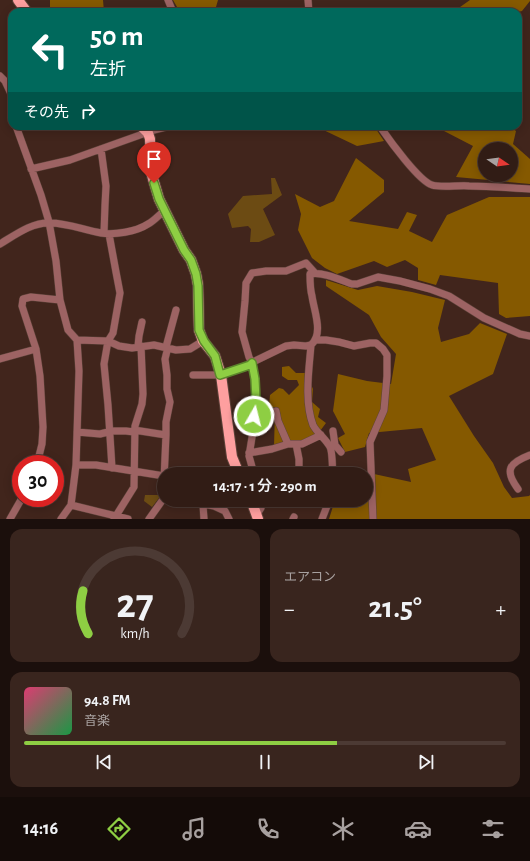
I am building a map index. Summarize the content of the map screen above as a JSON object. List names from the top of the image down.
{
  "north": "right",
  "page": {
    "turn": ["50 m", "左折"],
    "then": "その先",
    "limit": "30",
    "trip": "14:17 · 1 分 · 290 m",
    "tile": "エアコン",
    "heat": ["−", "21.5°", "+"],
    "song": ["94.8 FM", "音楽"],
    "tabs": "14:16",
    "gauge": ["27", "km/h"]
  }
}
